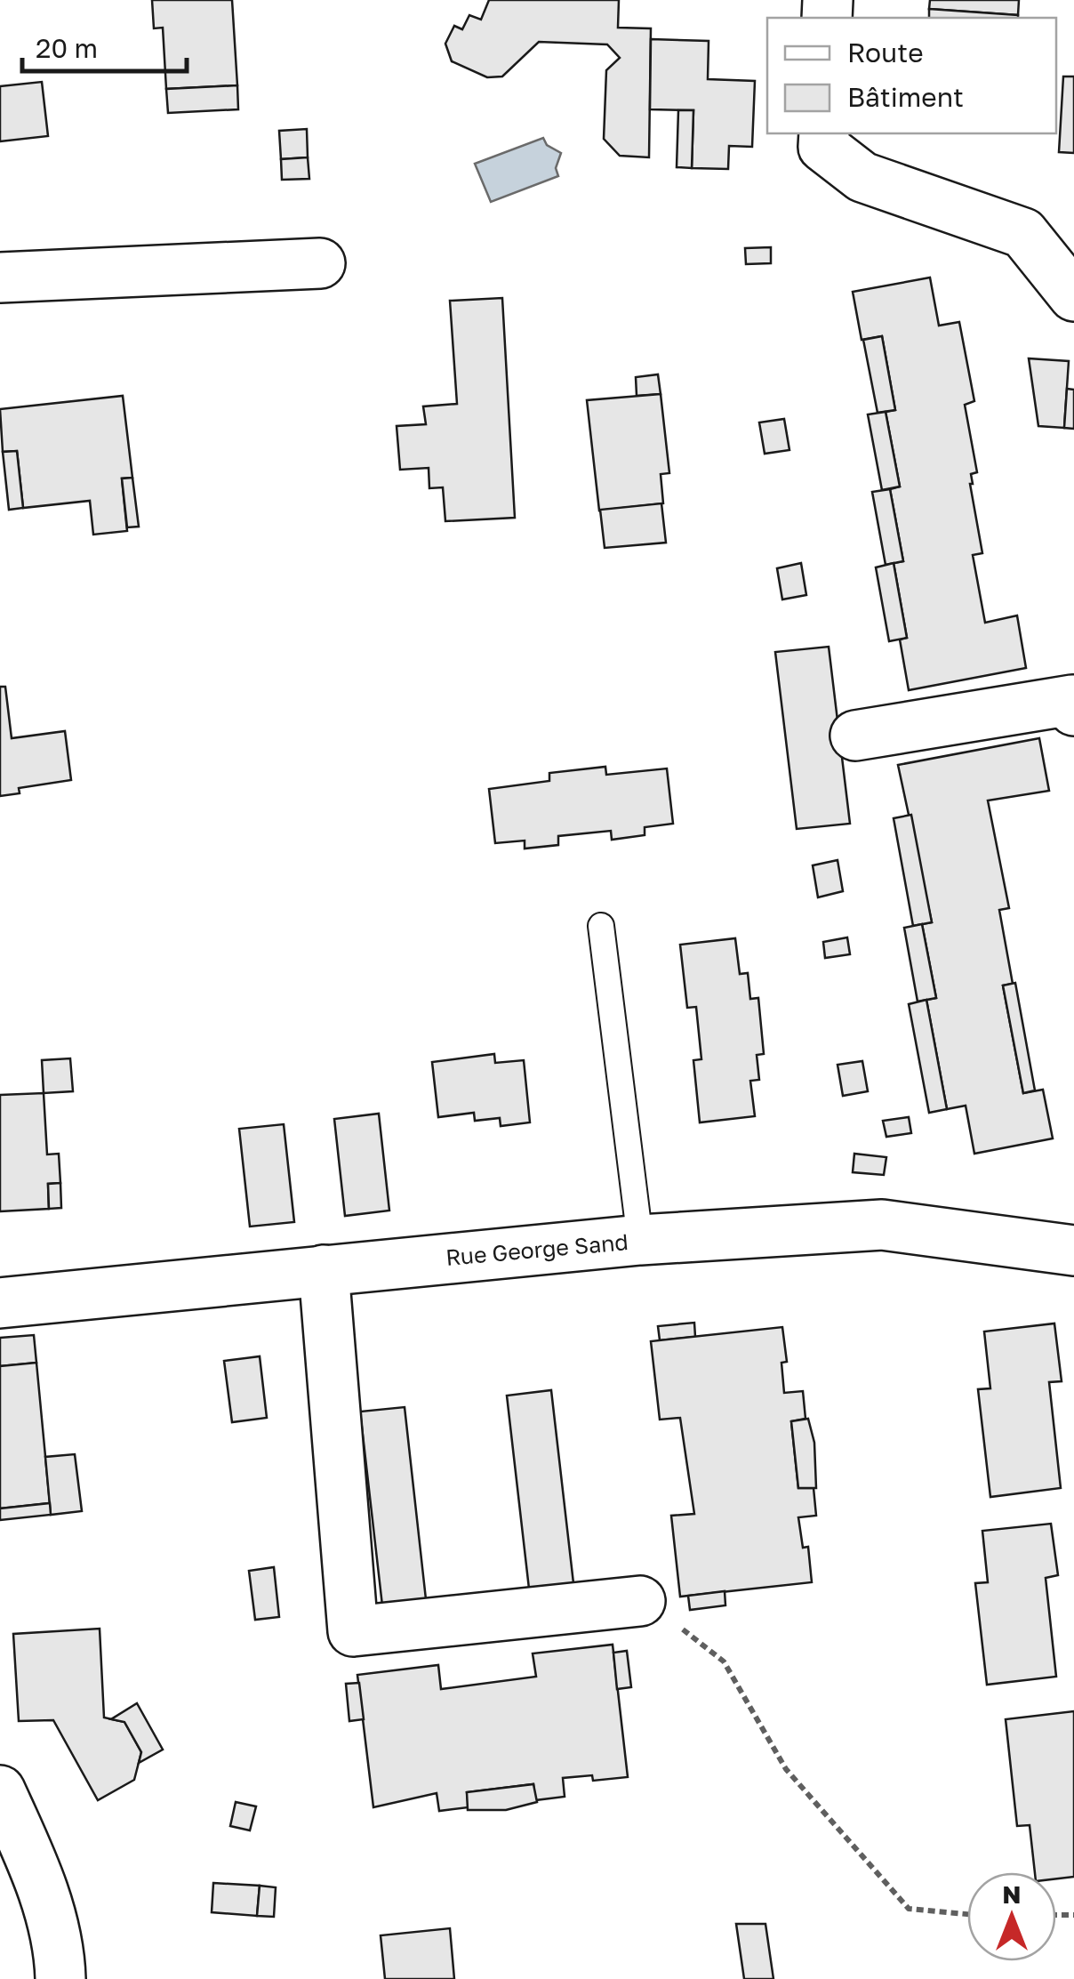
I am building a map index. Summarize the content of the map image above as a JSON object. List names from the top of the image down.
{
  "streets": {
    "street": ["Rue George Sand"]
  },
  "legend": ["Route", "Bâtiment"],
  "scale_bar": "20 m",
  "north": "top"
}
